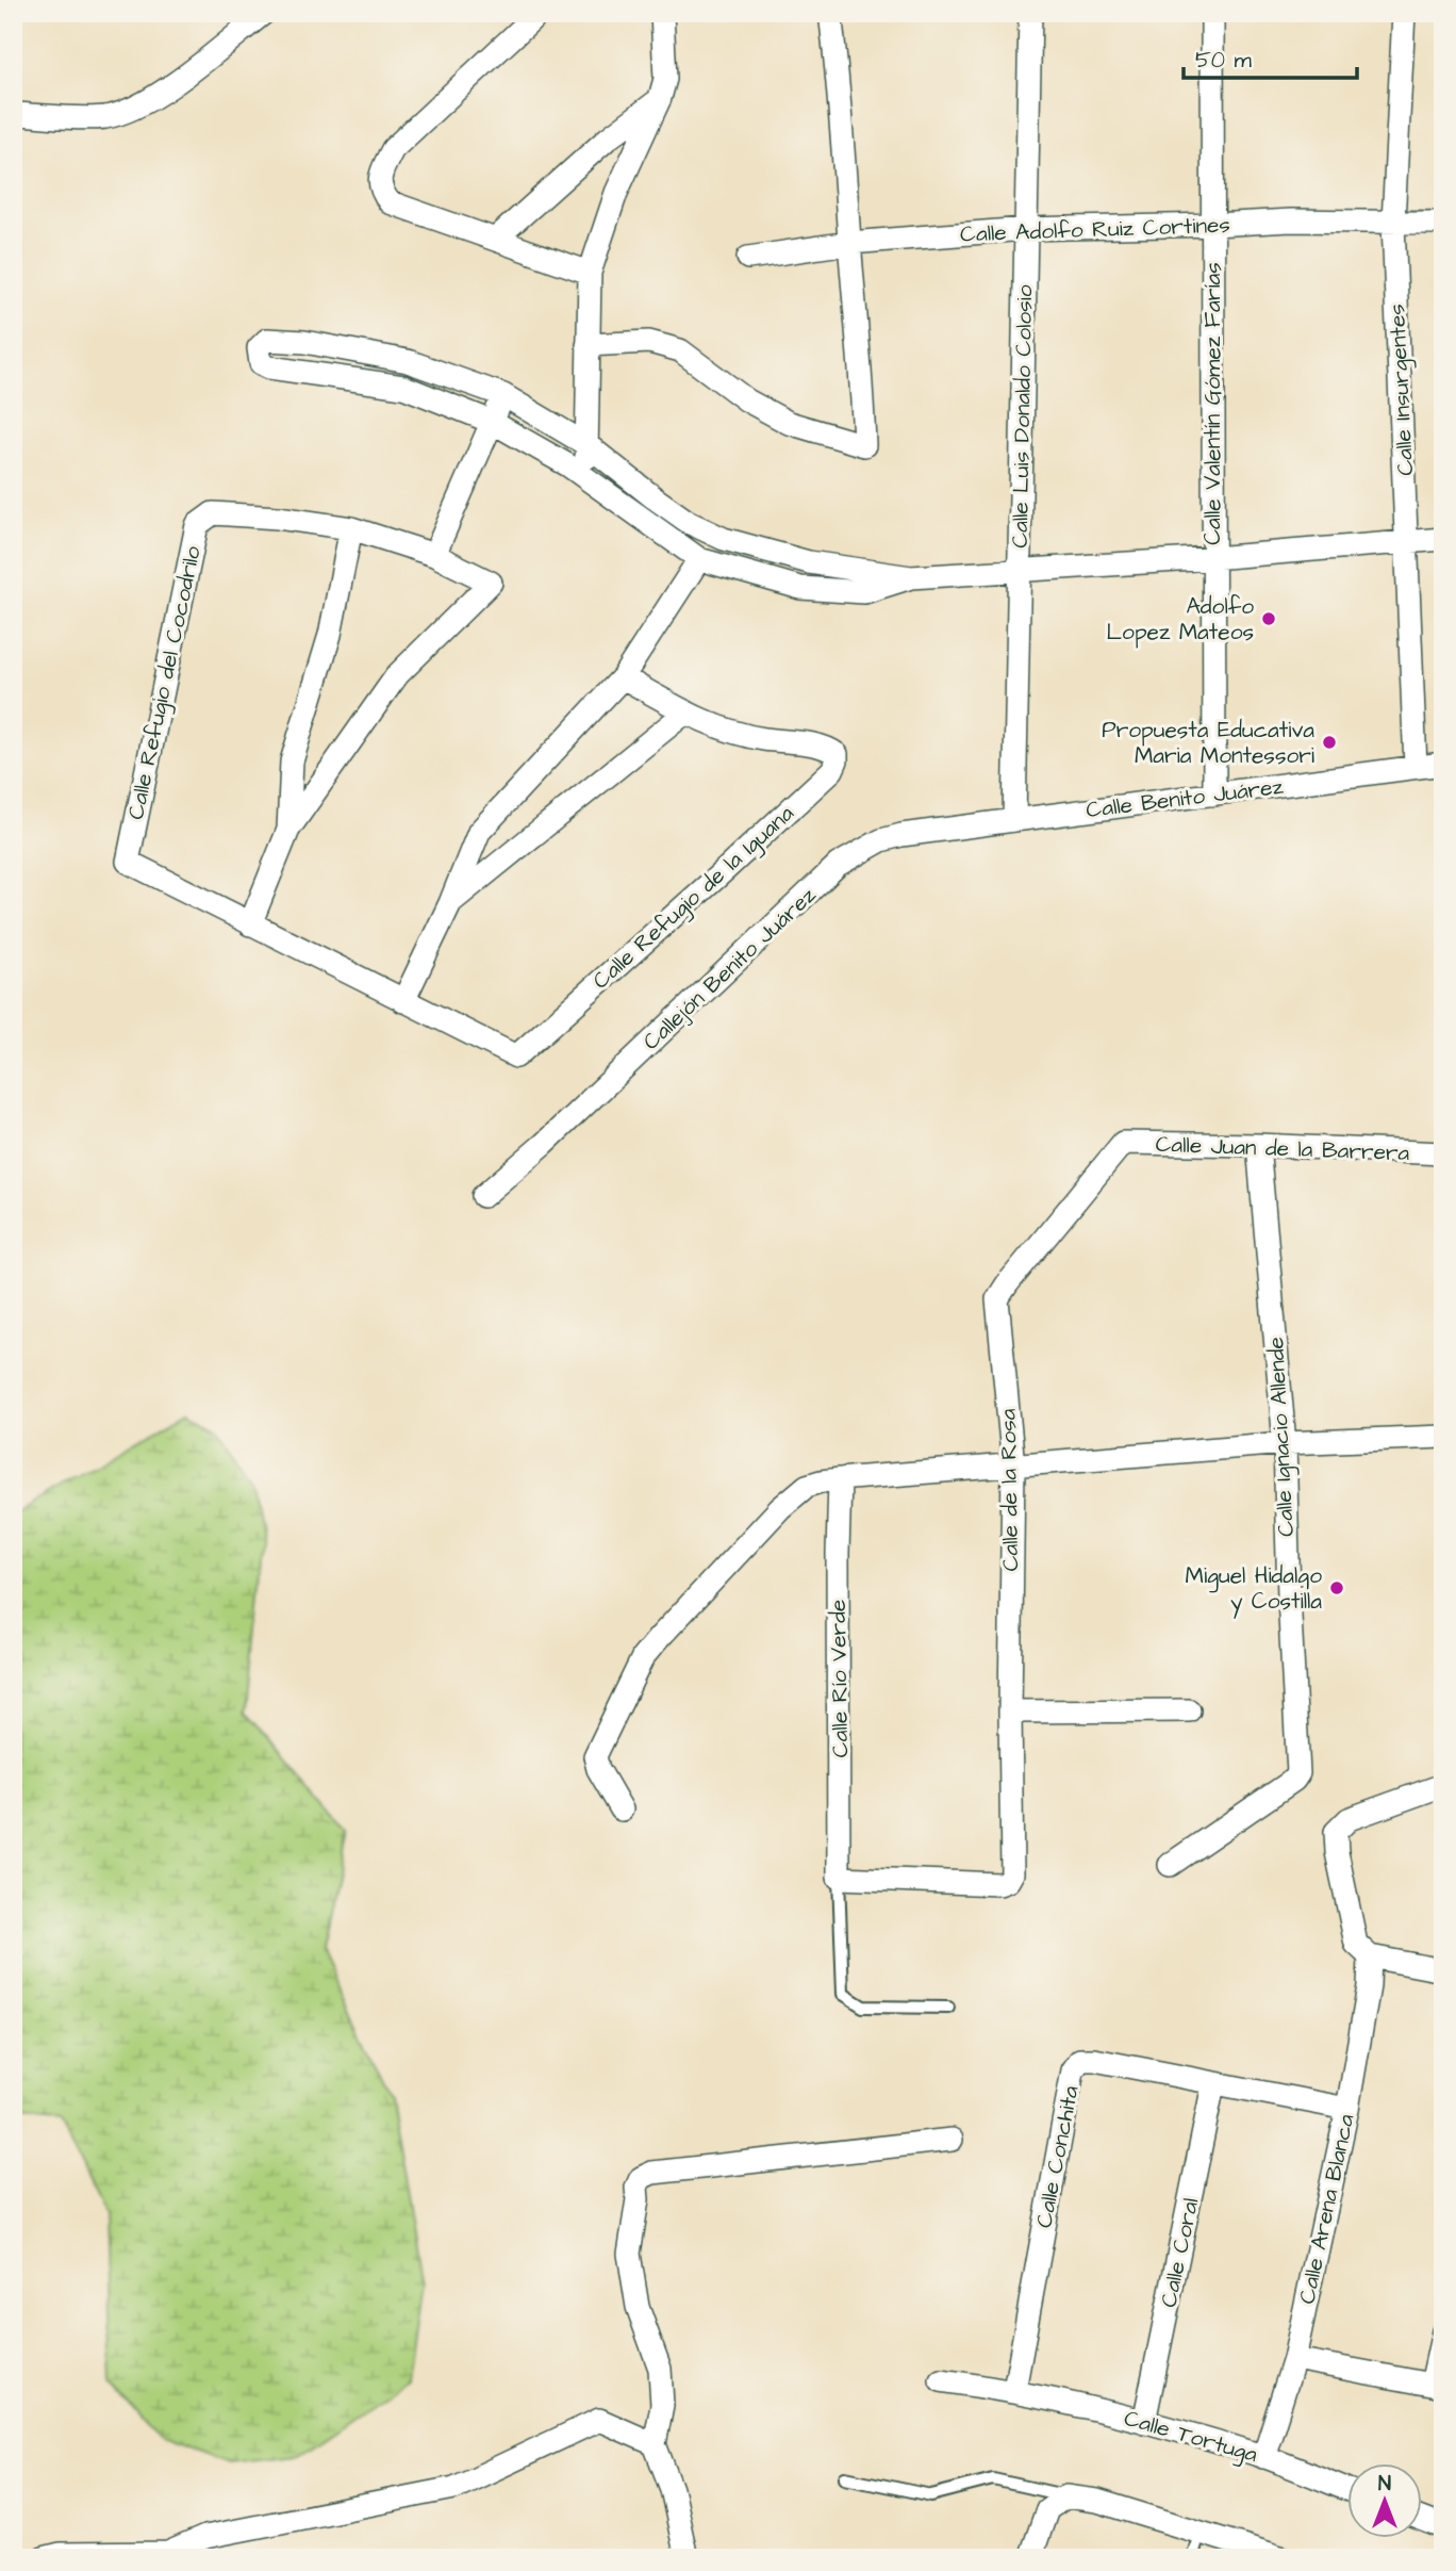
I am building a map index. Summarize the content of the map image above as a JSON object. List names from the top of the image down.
{
  "streets": {
    "street": [
      "Calle Adolfo Ruiz Cortines",
      "Calle Insurgentes",
      "Calle Valentín Gómez Farías",
      "Calle Luis Donaldo Colosio",
      "Calle Refugio del Cocodrilo",
      "Calle Benito Juárez",
      "Calle Refugio de la Iguana",
      "Callejón Benito Juárez",
      "Calle Juan de la Barrera",
      "Calle Ignacio Allende",
      "Calle de la Rosa",
      "Calle Río Verde",
      "Calle Conchita",
      "Calle Arena Blanca",
      "Calle Coral",
      "Calle Tortuga"
    ]
  },
  "crossings": [
    ["Calle Adolfo Ruiz Cortines", "Calle Insurgentes"],
    ["Calle Adolfo Ruiz Cortines", "Calle Valentín Gómez Farías"],
    ["Calle Adolfo Ruiz Cortines", "Calle Luis Donaldo Colosio"],
    ["Calle Insurgentes", "Calle Benito Juárez"],
    ["Calle Valentín Gómez Farías", "Calle Benito Juárez"],
    ["Calle Luis Donaldo Colosio", "Calle Benito Juárez"],
    ["Calle Luis Donaldo Colosio", "Callejón Benito Juárez"],
    ["Calle Refugio del Cocodrilo", "Calle Refugio de la Iguana"],
    ["Calle Benito Juárez", "Callejón Benito Juárez"],
    ["Calle Juan de la Barrera", "Calle Ignacio Allende"],
    ["Calle Juan de la Barrera", "Calle de la Rosa"],
    ["Calle de la Rosa", "Calle Río Verde"],
    ["Calle Conchita", "Calle Arena Blanca"],
    ["Calle Conchita", "Calle Coral"],
    ["Calle Conchita", "Calle Tortuga"],
    ["Calle Arena Blanca", "Calle Tortuga"],
    ["Calle Coral", "Calle Tortuga"]
  ],
  "places": ["Adolfo Lopez Mateos", "Propuesta Educativa Maria Montessori", "Miguel Hidalgo y Costilla"],
  "scale_bar": "50 m",
  "north": "top"
}
